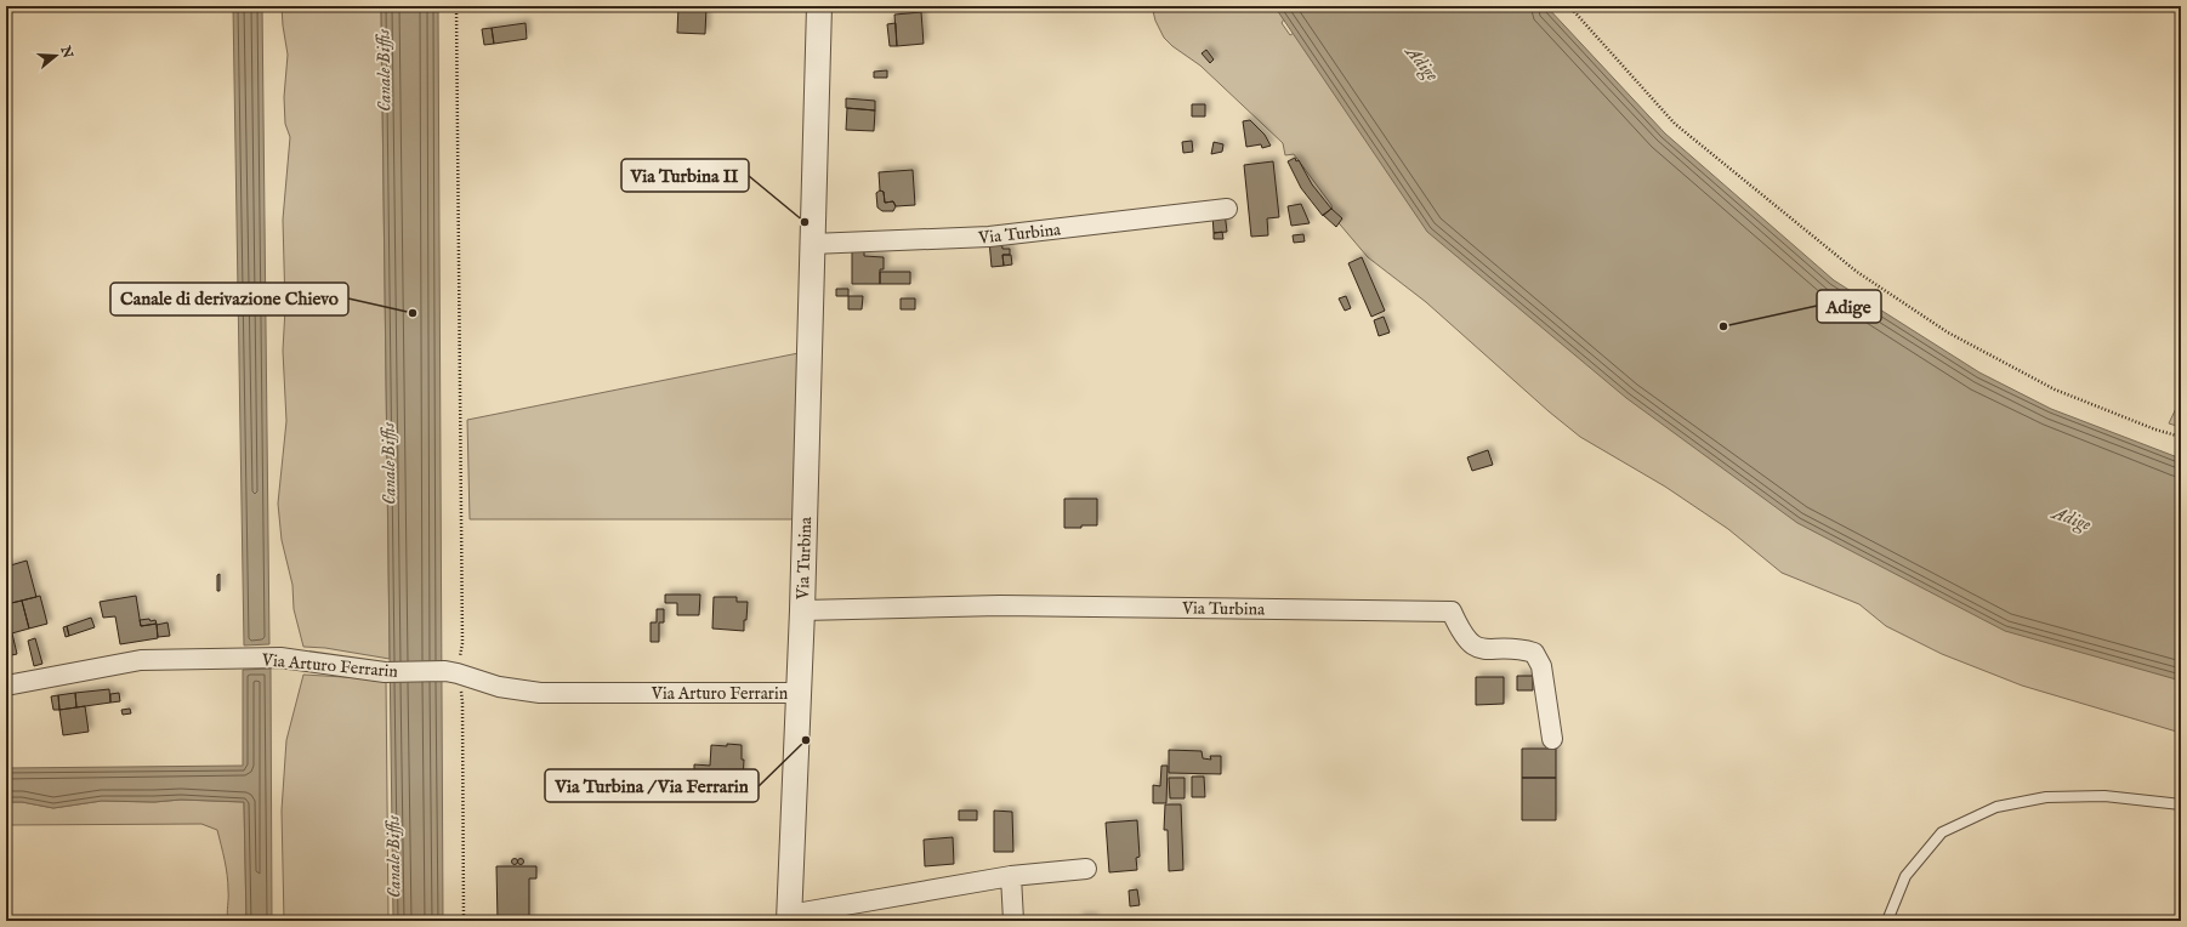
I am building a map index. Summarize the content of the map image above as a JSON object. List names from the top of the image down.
{
  "streets": {
    "street": ["Via Turbina", "Via Arturo Ferrarin"]
  },
  "crossings": [
    ["Via Turbina", "Via Arturo Ferrarin"]
  ],
  "water": ["Adige", "Canale Biffis"],
  "places": [
    "Via Turbina II",
    "Canale di derivazione Chievo",
    "Adige",
    "Via Turbina / Via Ferrarin"
  ],
  "north": "right"
}
